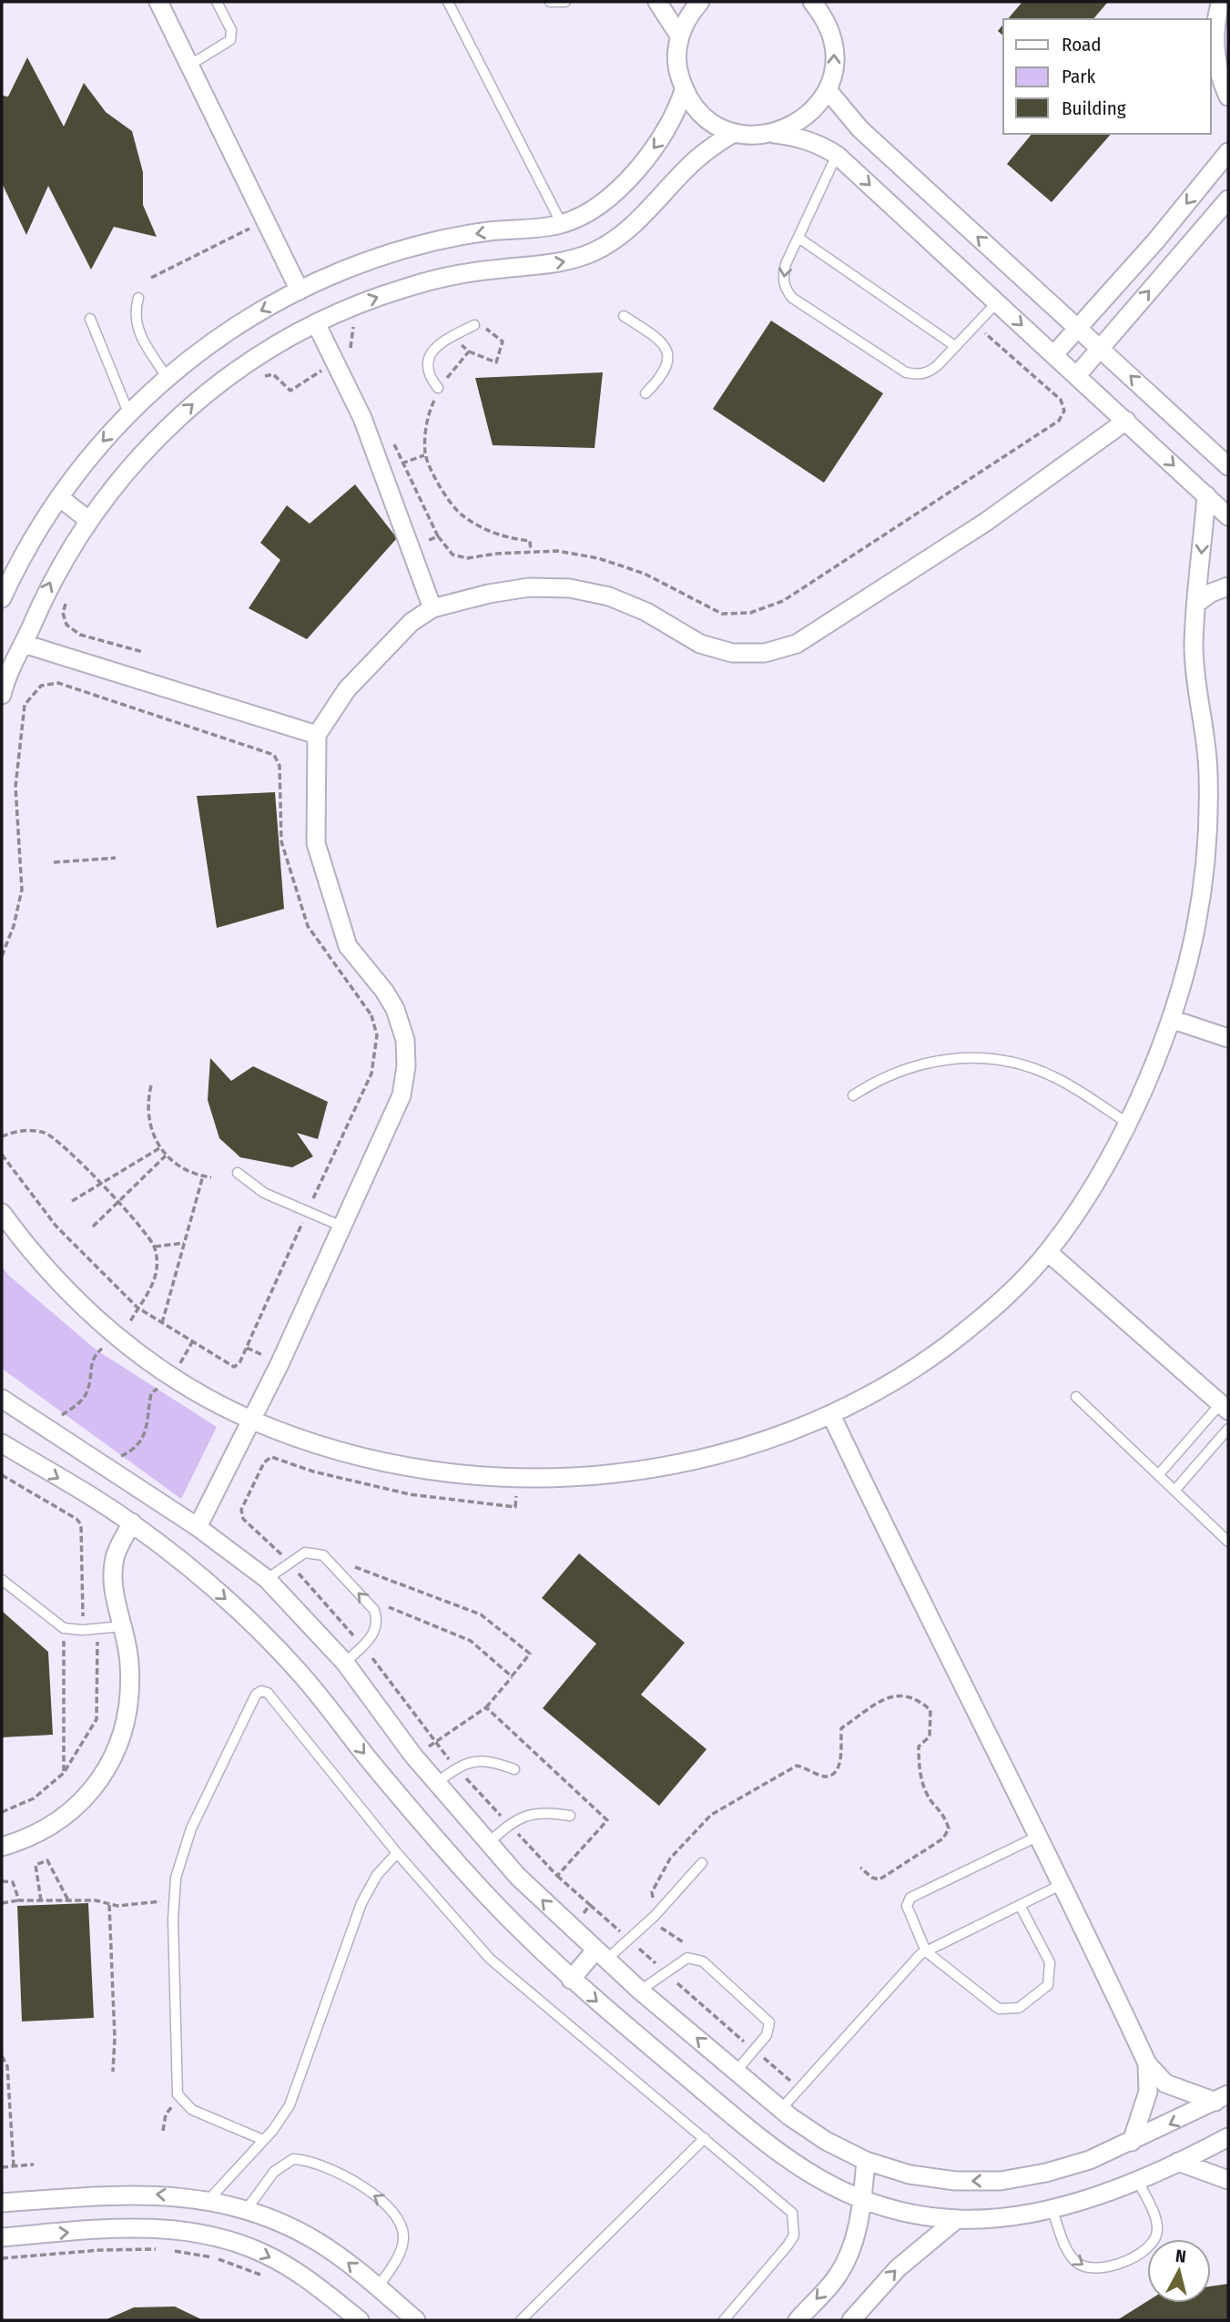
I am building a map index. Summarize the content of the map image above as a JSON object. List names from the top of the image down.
{
  "legend": ["Road", "Park", "Building"],
  "north": "top"
}
